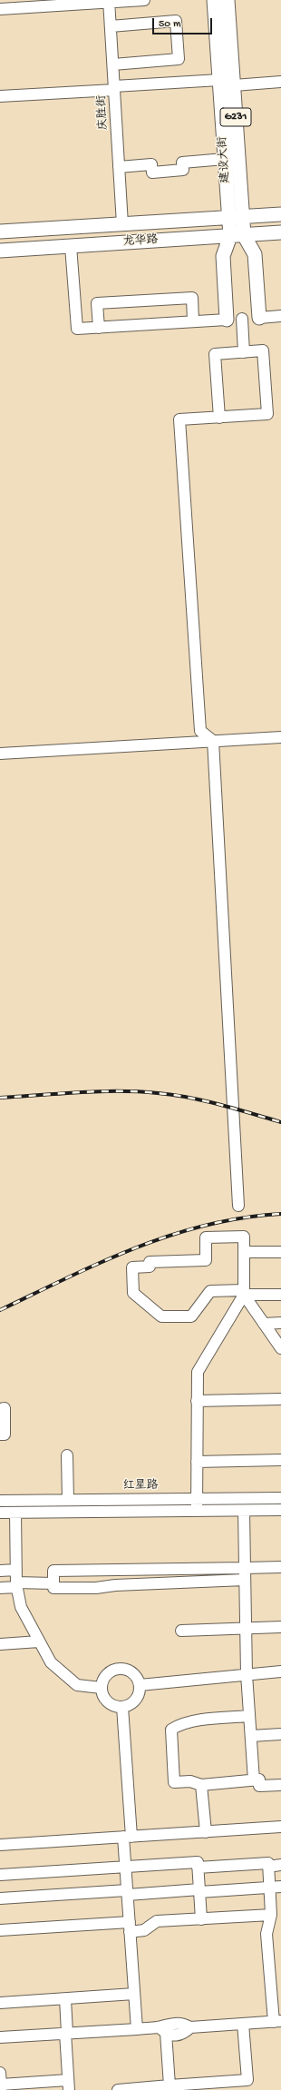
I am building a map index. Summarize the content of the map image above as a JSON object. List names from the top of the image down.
{
  "streets": {
    "main road": ["G231", "建设大街", "龙华路"],
    "street": ["庆胜街", "红星路"]
  },
  "crossings": [
    ["庆胜街", "龙华路"],
    ["建设大街", "龙华路"]
  ],
  "scale_bar": "50 m"
}
